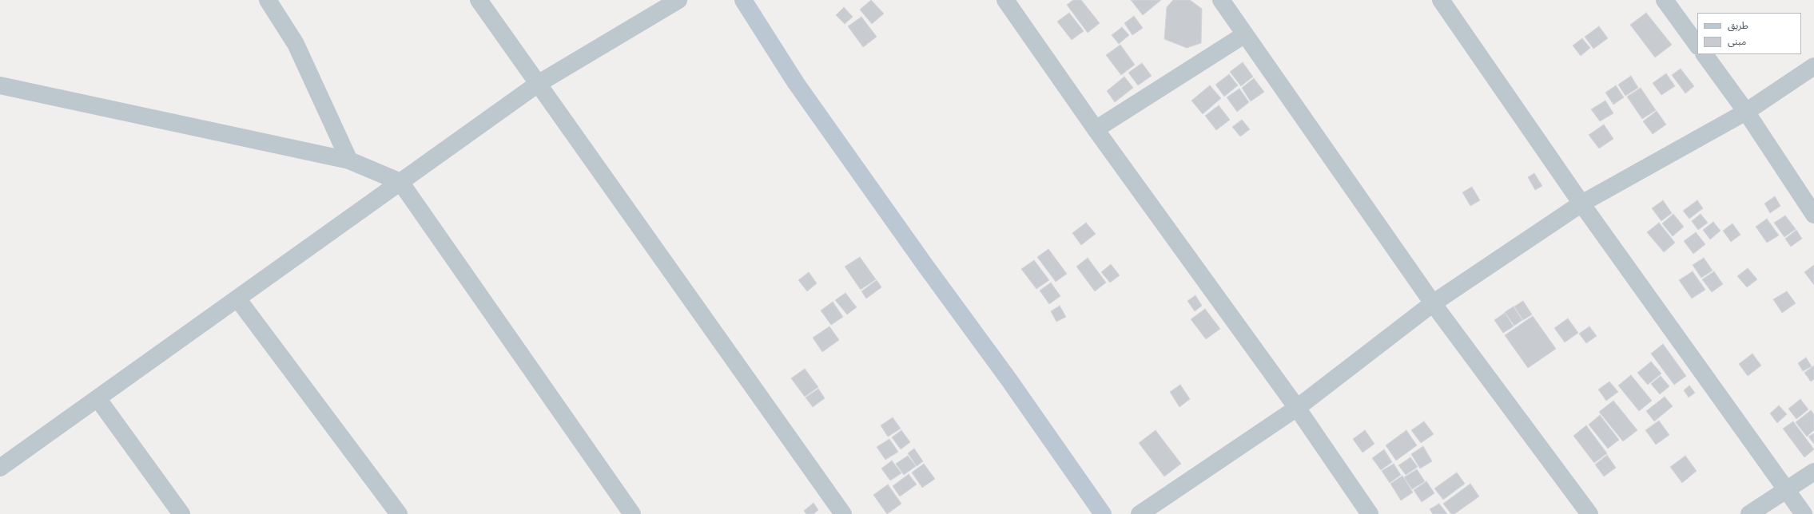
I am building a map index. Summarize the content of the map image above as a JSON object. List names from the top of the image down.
{
  "legend": ["طريق", "مبنى"]
}
